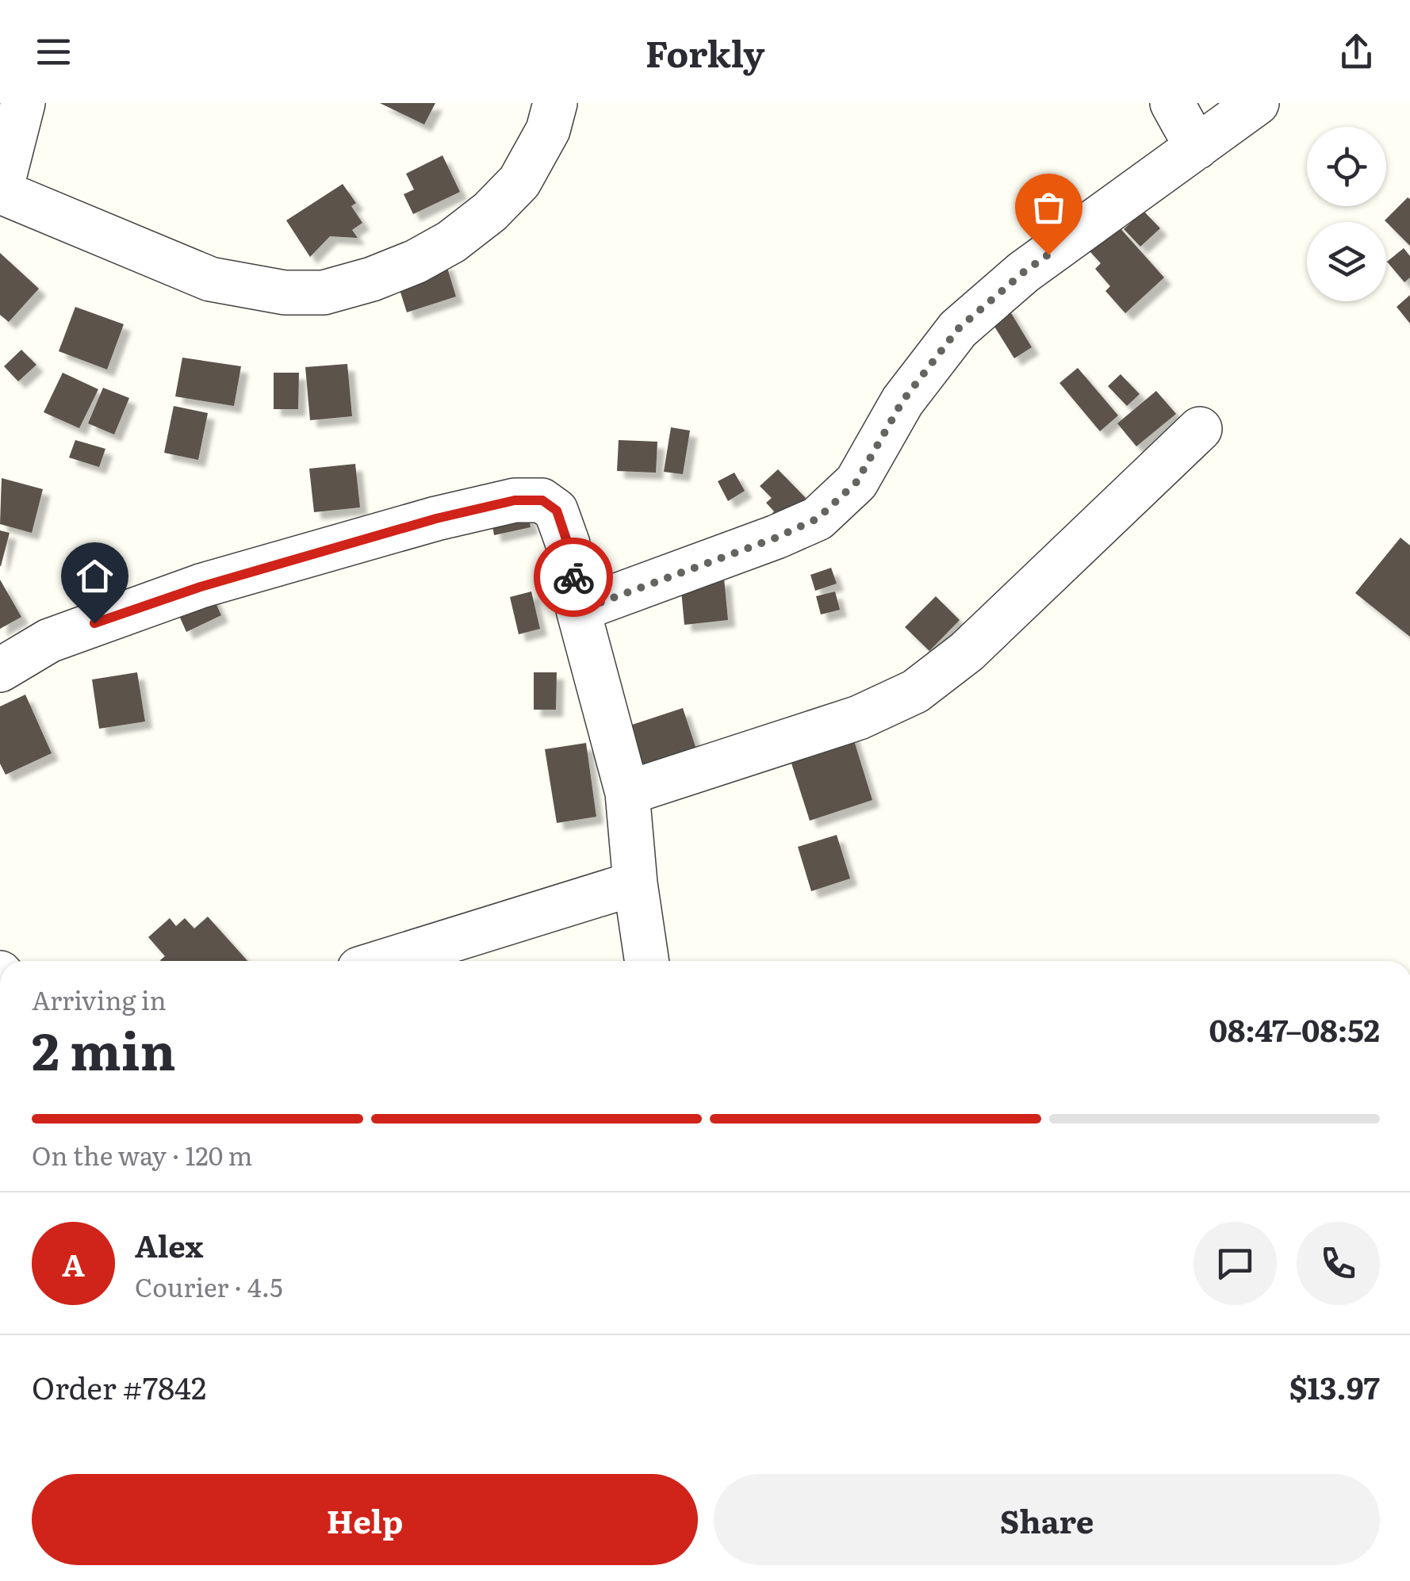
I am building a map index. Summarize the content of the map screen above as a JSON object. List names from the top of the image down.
{
  "page": {
    "header": "Forkly",
    "heading": ["2 min", "Arriving in", "08:47–08:52"],
    "panel": [
      "Alex",
      "Courier · 4.5",
      "Order #7842",
      "$13.97"
    ],
    "bar": "On the way · 120 m",
    "round": "A",
    "buttons": ["Help", "Share"]
  }
}
